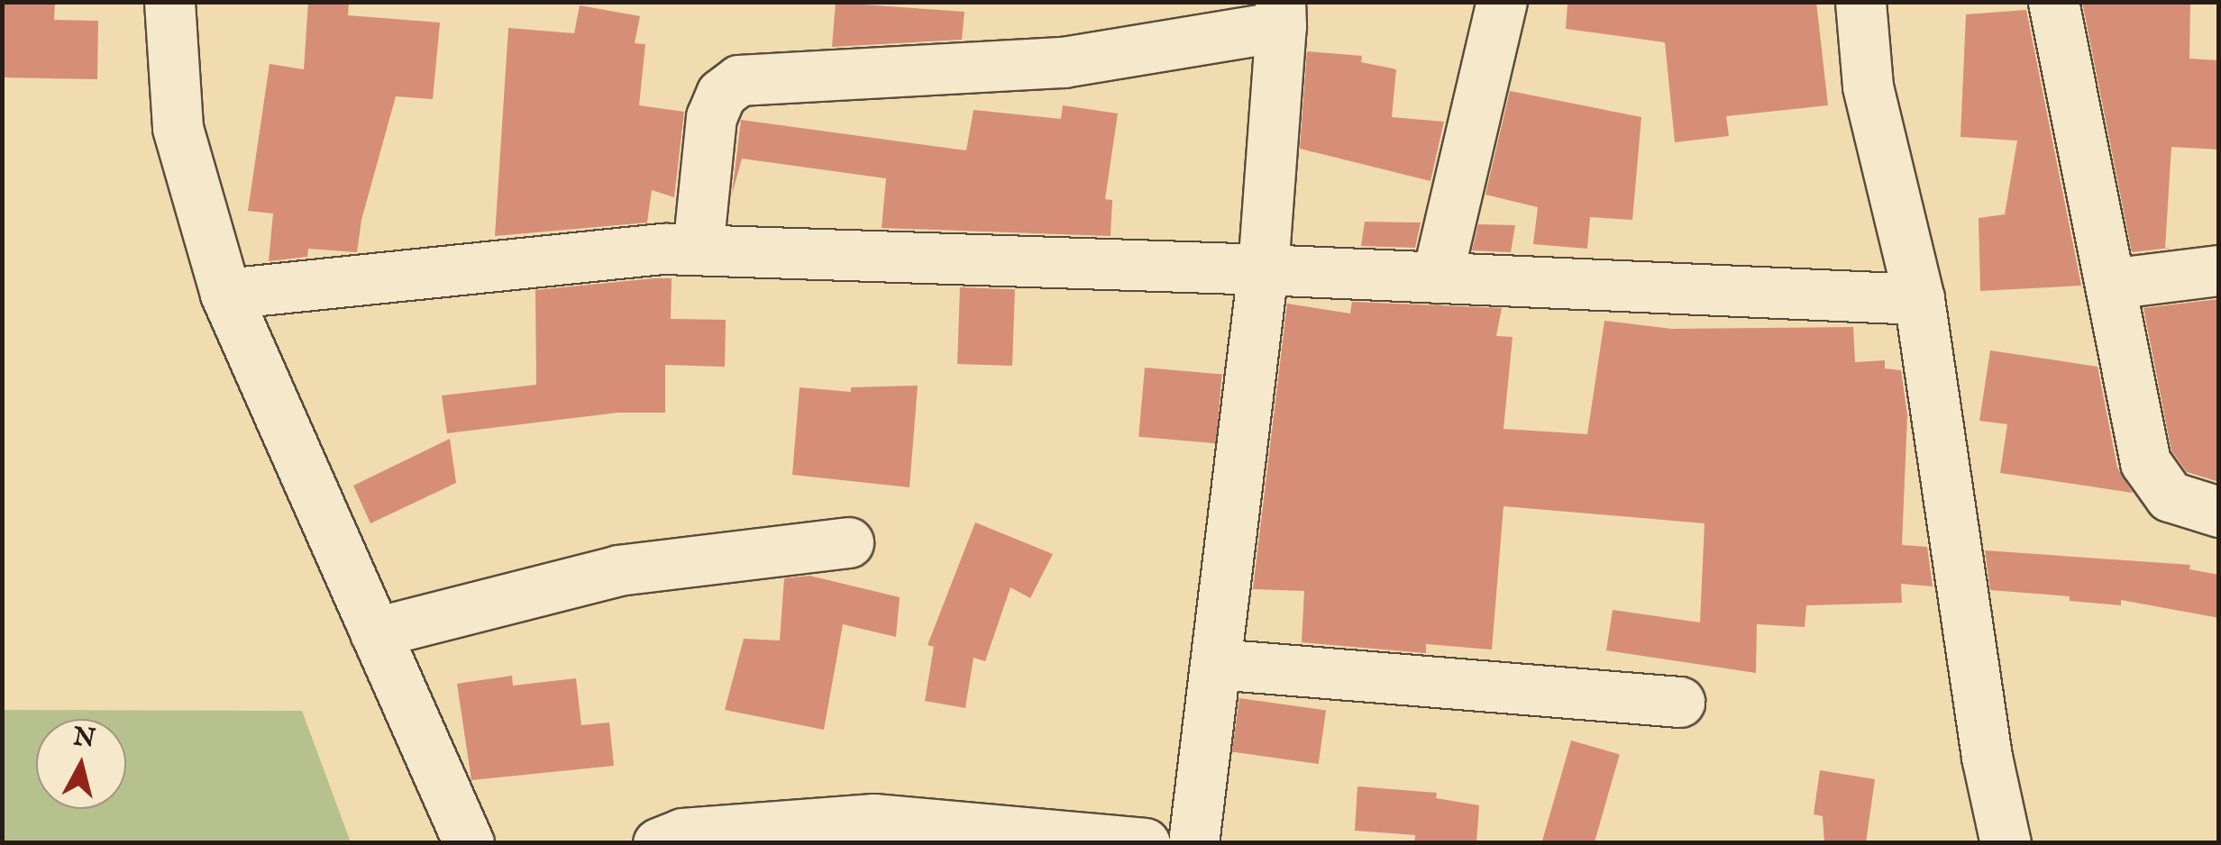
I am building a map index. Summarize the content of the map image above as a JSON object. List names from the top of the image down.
{
  "north": "top"
}
